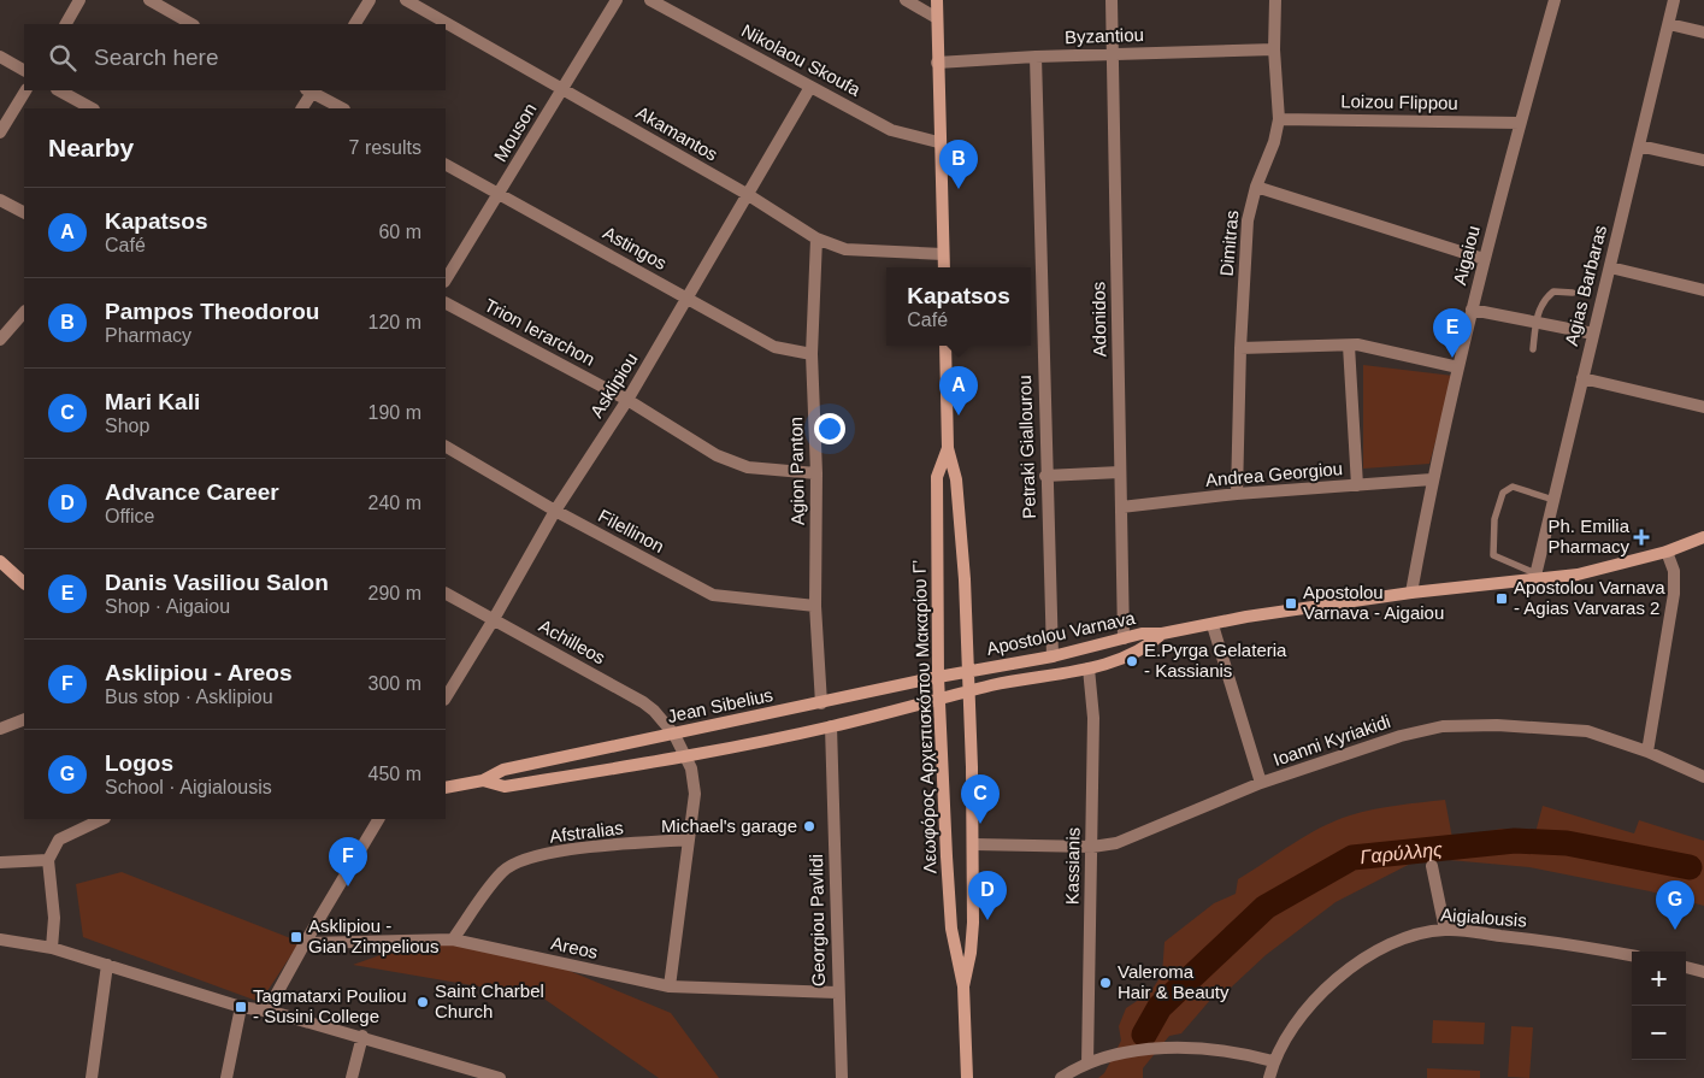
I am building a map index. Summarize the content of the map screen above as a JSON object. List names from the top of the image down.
{
  "streets": {
    "main road": ["Apostolou Varnava", "Jean Sibelius", "Λεωφόρος Αρχιεπισκόπου Μακαρίου Γ’"],
    "street": [
      "Byzantiou",
      "Nikolaou Skoufa",
      "Loizou Flippou",
      "Mouson",
      "Akamantos",
      "Dimitras",
      "Astingos",
      "Aigaiou",
      "Agias Barbaras",
      "Adonidos",
      "Trion Ierarchon",
      "Asklipiou",
      "Petraki Giallourou",
      "Agion Panton",
      "Andrea Georgiou",
      "Filellinon",
      "Achilleos",
      "Ioanni Kyriakidi",
      "Afstralias",
      "Kassianis",
      "Aigialousis",
      "Georgiou Pavlidi",
      "Areos"
    ]
  },
  "crossings": [
    ["Byzantiou", "Dimitras"],
    ["Byzantiou", "Adonidos"],
    ["Byzantiou", "Petraki Giallourou"],
    ["Nikolaou Skoufa", "Asklipiou"],
    ["Loizou Flippou", "Dimitras"],
    ["Loizou Flippou", "Aigaiou"],
    ["Mouson", "Akamantos"],
    ["Mouson", "Astingos"],
    ["Akamantos", "Asklipiou"],
    ["Akamantos", "Agion Panton"],
    ["Dimitras", "Andrea Georgiou"],
    ["Astingos", "Asklipiou"],
    ["Astingos", "Agion Panton"],
    ["Aigaiou", "Andrea Georgiou"],
    ["Aigaiou", "Apostolou Varnava"],
    ["Agias Barbaras", "Apostolou Varnava"],
    ["Adonidos", "Andrea Georgiou"],
    ["Adonidos", "Apostolou Varnava"],
    ["Trion Ierarchon", "Asklipiou"],
    ["Trion Ierarchon", "Agion Panton"],
    ["Asklipiou", "Filellinon"],
    ["Asklipiou", "Achilleos"],
    ["Petraki Giallourou", "Apostolou Varnava"],
    ["Agion Panton", "Filellinon"],
    ["Agion Panton", "Jean Sibelius"],
    ["Apostolou Varnava", "Jean Sibelius"],
    ["Apostolou Varnava", "Λεωφόρος Αρχιεπισκόπου Μακαρίου Γ’"],
    ["Apostolou Varnava", "Kassianis"],
    ["Achilleos", "Jean Sibelius"],
    ["Achilleos", "Afstralias"],
    ["Achilleos", "Areos"],
    ["Jean Sibelius", "Λεωφόρος Αρχιεπισκόπου Μακαρίου Γ’"],
    ["Jean Sibelius", "Georgiou Pavlidi"],
    ["Λεωφόρος Αρχιεπισκόπου Μακαρίου Γ’", "Ioanni Kyriakidi"],
    ["Ioanni Kyriakidi", "Kassianis"],
    ["Afstralias", "Areos"],
    ["Georgiou Pavlidi", "Areos"]
  ],
  "water": ["Γαρύλλης"],
  "places": {
    "health": ["Ph. Emilia Pharmacy"],
    "transit": [
      "Apostolou Varnava - Agias Varvaras 2",
      "Apostolou Varnava - Aigaiou",
      "Asklipiou - Gian Zimpelious",
      "Tagmatarxi Pouliou - Susini College"
    ],
    "other": [
      "E.Pyrga Gelateria - Kassianis",
      "Michael's garage",
      "Valeroma Hair & Beauty",
      "Saint Charbel Church"
    ]
  },
  "page": {
    "search": "Search here",
    "heading": ["Nearby", "7 results"],
    "pins": [
      "B",
      "E",
      "A",
      "C",
      "F",
      "D",
      "G"
    ],
    "list": [
      {
        "mark": "A",
        "name": "Kapatsos",
        "note": "Café",
        "value": "60 m"
      },
      {
        "mark": "B",
        "name": "Pampos Theodorou",
        "note": "Pharmacy",
        "value": "120 m"
      },
      {
        "mark": "C",
        "name": "Mari Kali",
        "note": "Shop",
        "value": "190 m"
      },
      {
        "mark": "D",
        "name": "Advance Career",
        "note": "Office",
        "value": "240 m"
      },
      {
        "mark": "E",
        "name": "Danis Vasiliou Salon",
        "note": "Shop · Aigaiou",
        "value": "290 m"
      },
      {
        "mark": "F",
        "name": "Asklipiou - Areos",
        "note": "Bus stop · Asklipiou",
        "value": "300 m"
      },
      {
        "mark": "G",
        "name": "Logos",
        "note": "School · Aigialousis",
        "value": "450 m"
      }
    ],
    "popup": ["Kapatsos", "Café"],
    "map_buttons": ["+", "−"]
  }
}
